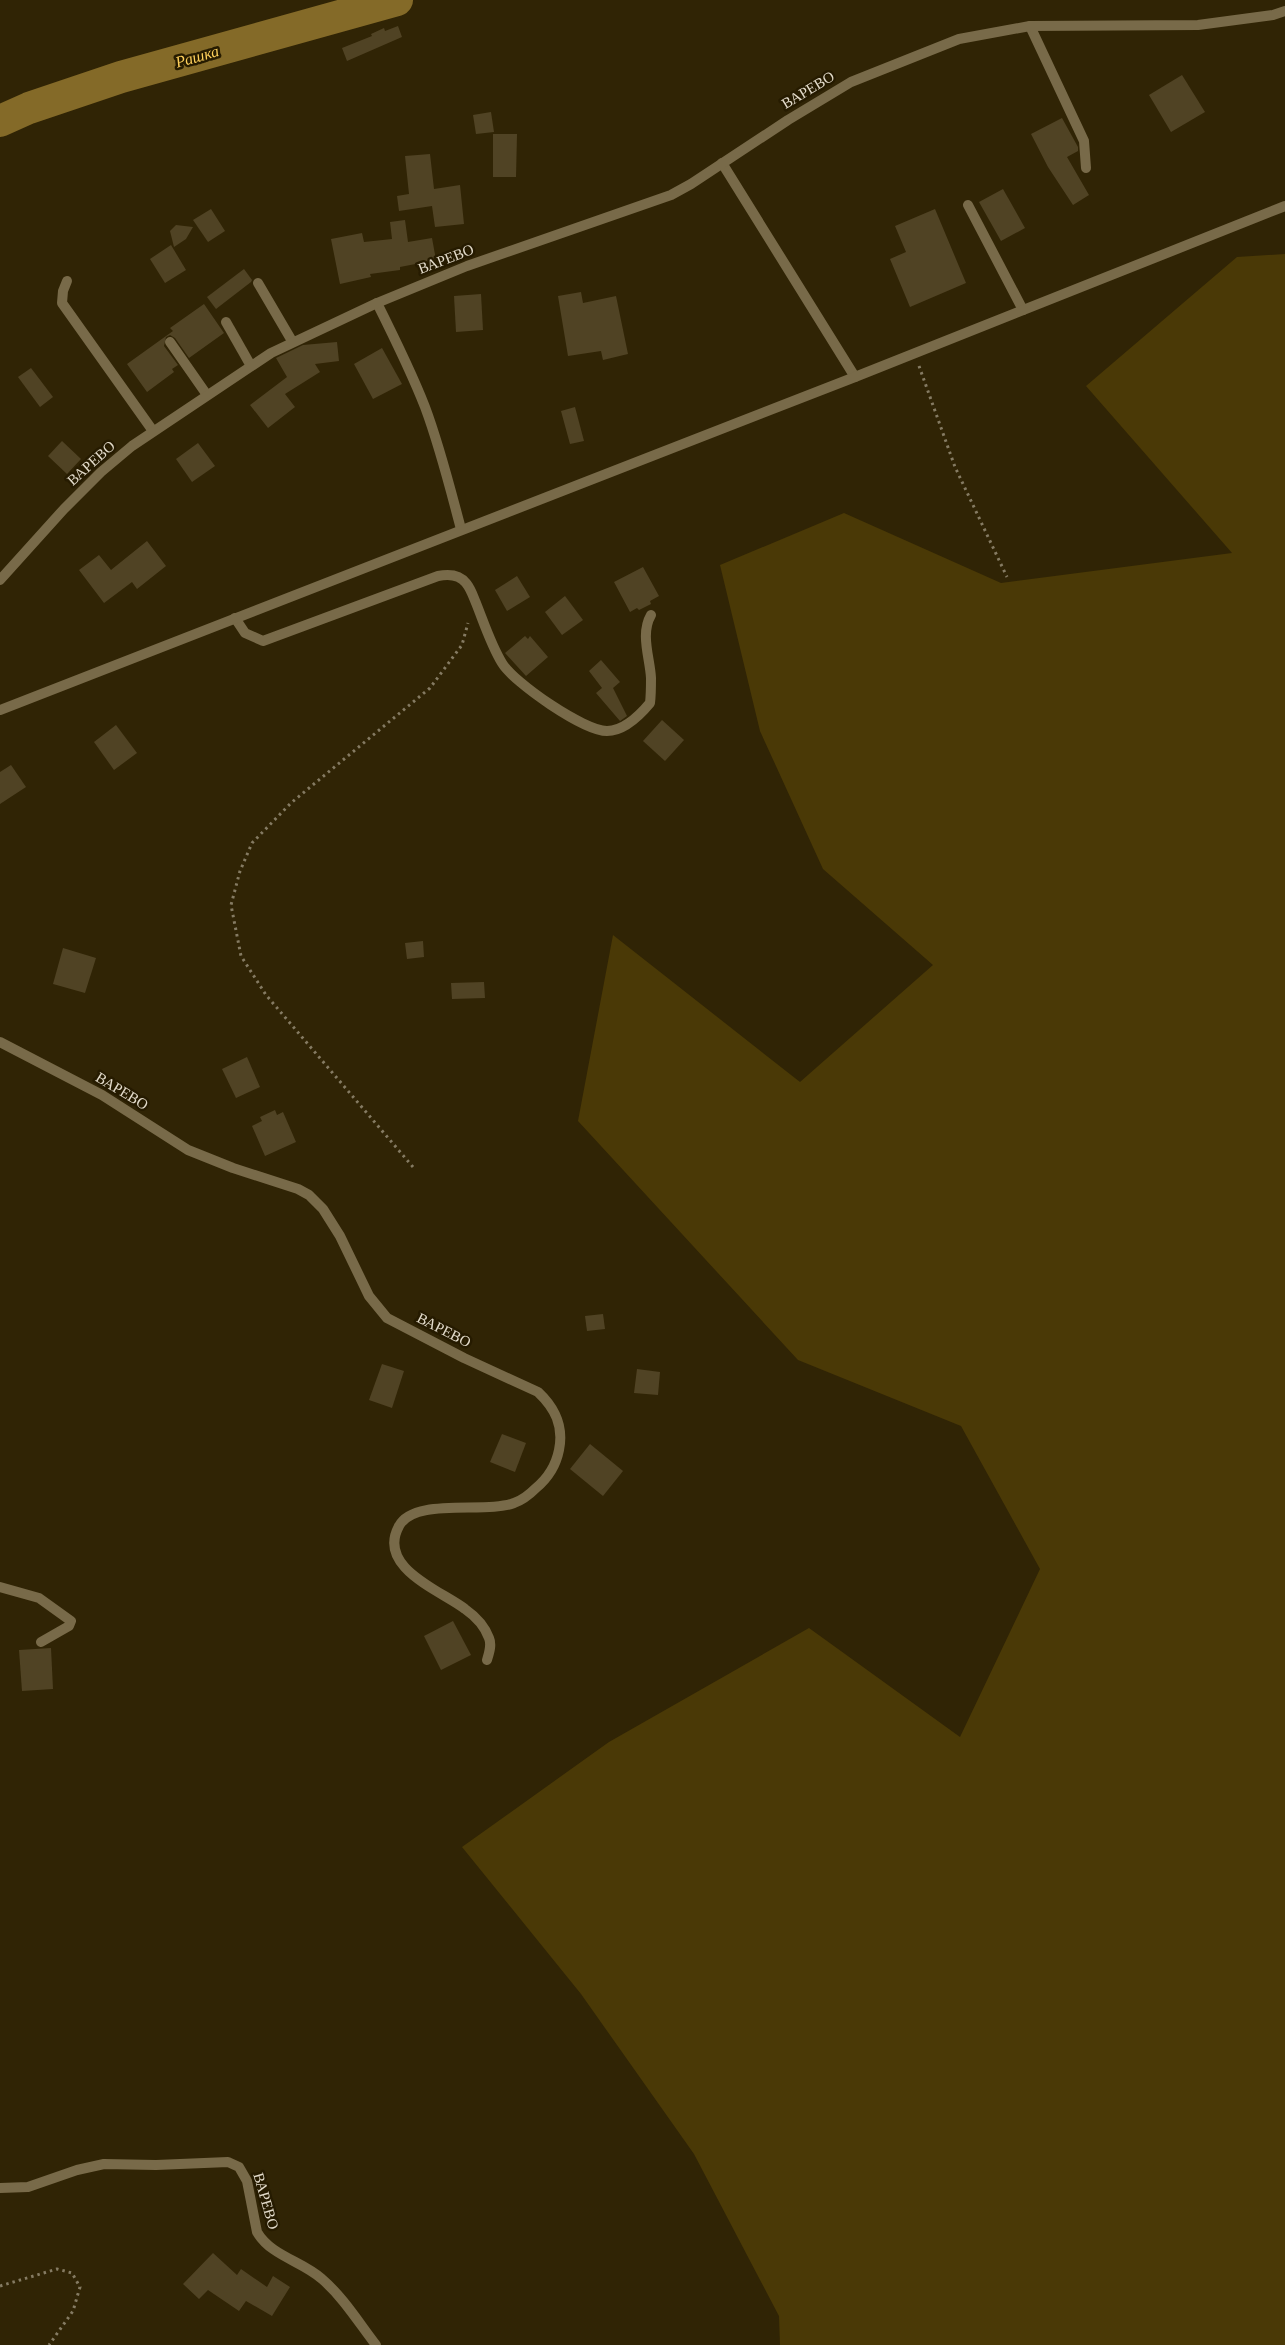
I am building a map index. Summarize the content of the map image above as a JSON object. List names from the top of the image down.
{
  "streets": {
    "street": ["ВАРЕВО"]
  },
  "water": ["Рашка"]
}
